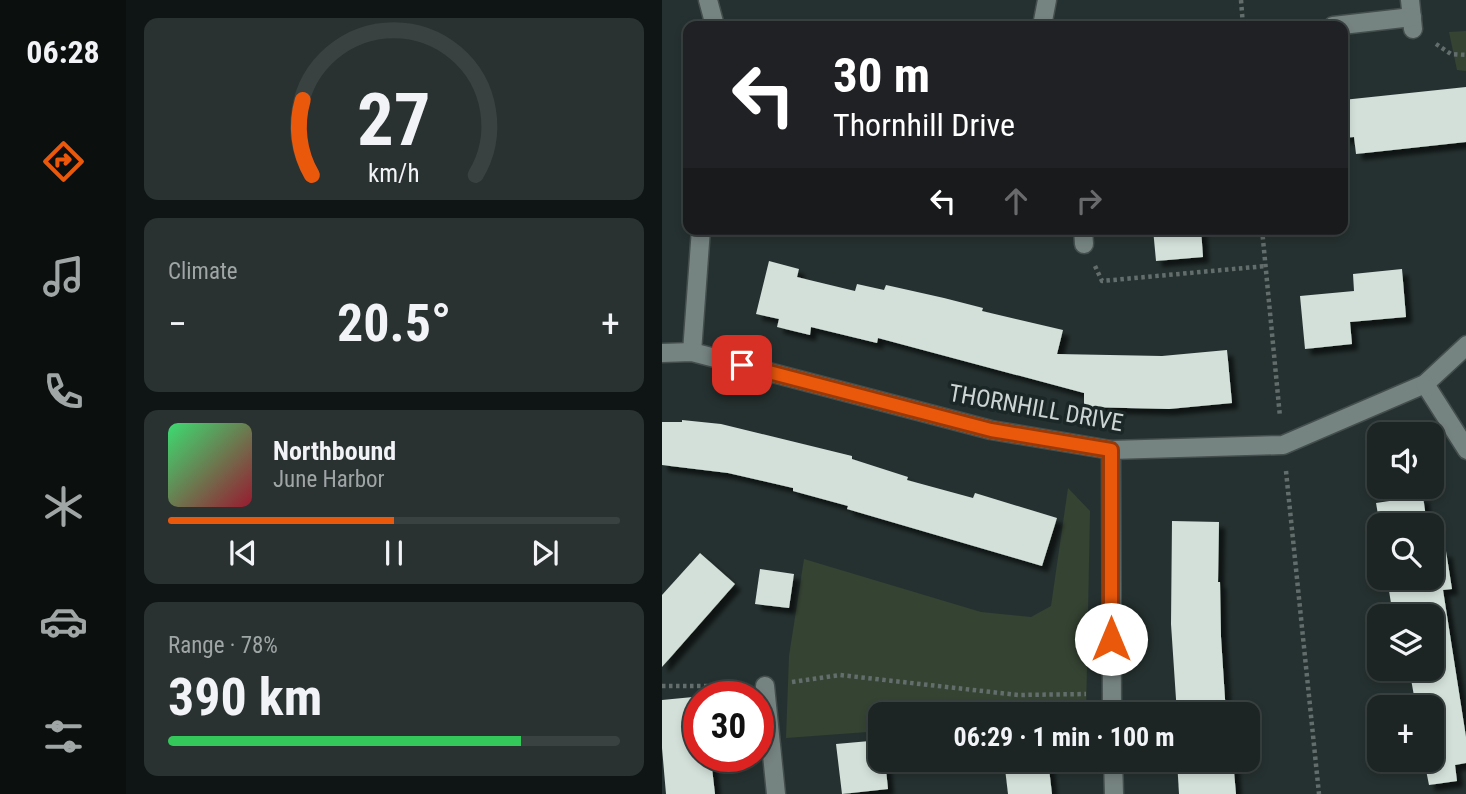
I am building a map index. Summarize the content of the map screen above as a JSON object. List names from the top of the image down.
{
  "streets": {
    "street": ["THORNHILL DRIVE"]
  },
  "page": {
    "tabs": "06:28",
    "turn": ["30 m", "Thornhill Drive"],
    "tile": [
      "Climate",
      ["Range · 78%", "390 km"]
    ],
    "heat": ["−", "20.5°", "+"],
    "map_buttons": "+",
    "song": ["Northbound", "June Harbor"],
    "limit": "30",
    "trip": "06:29 · 1 min · 100 m",
    "gauge": ["27", "km/h"]
  }
}
